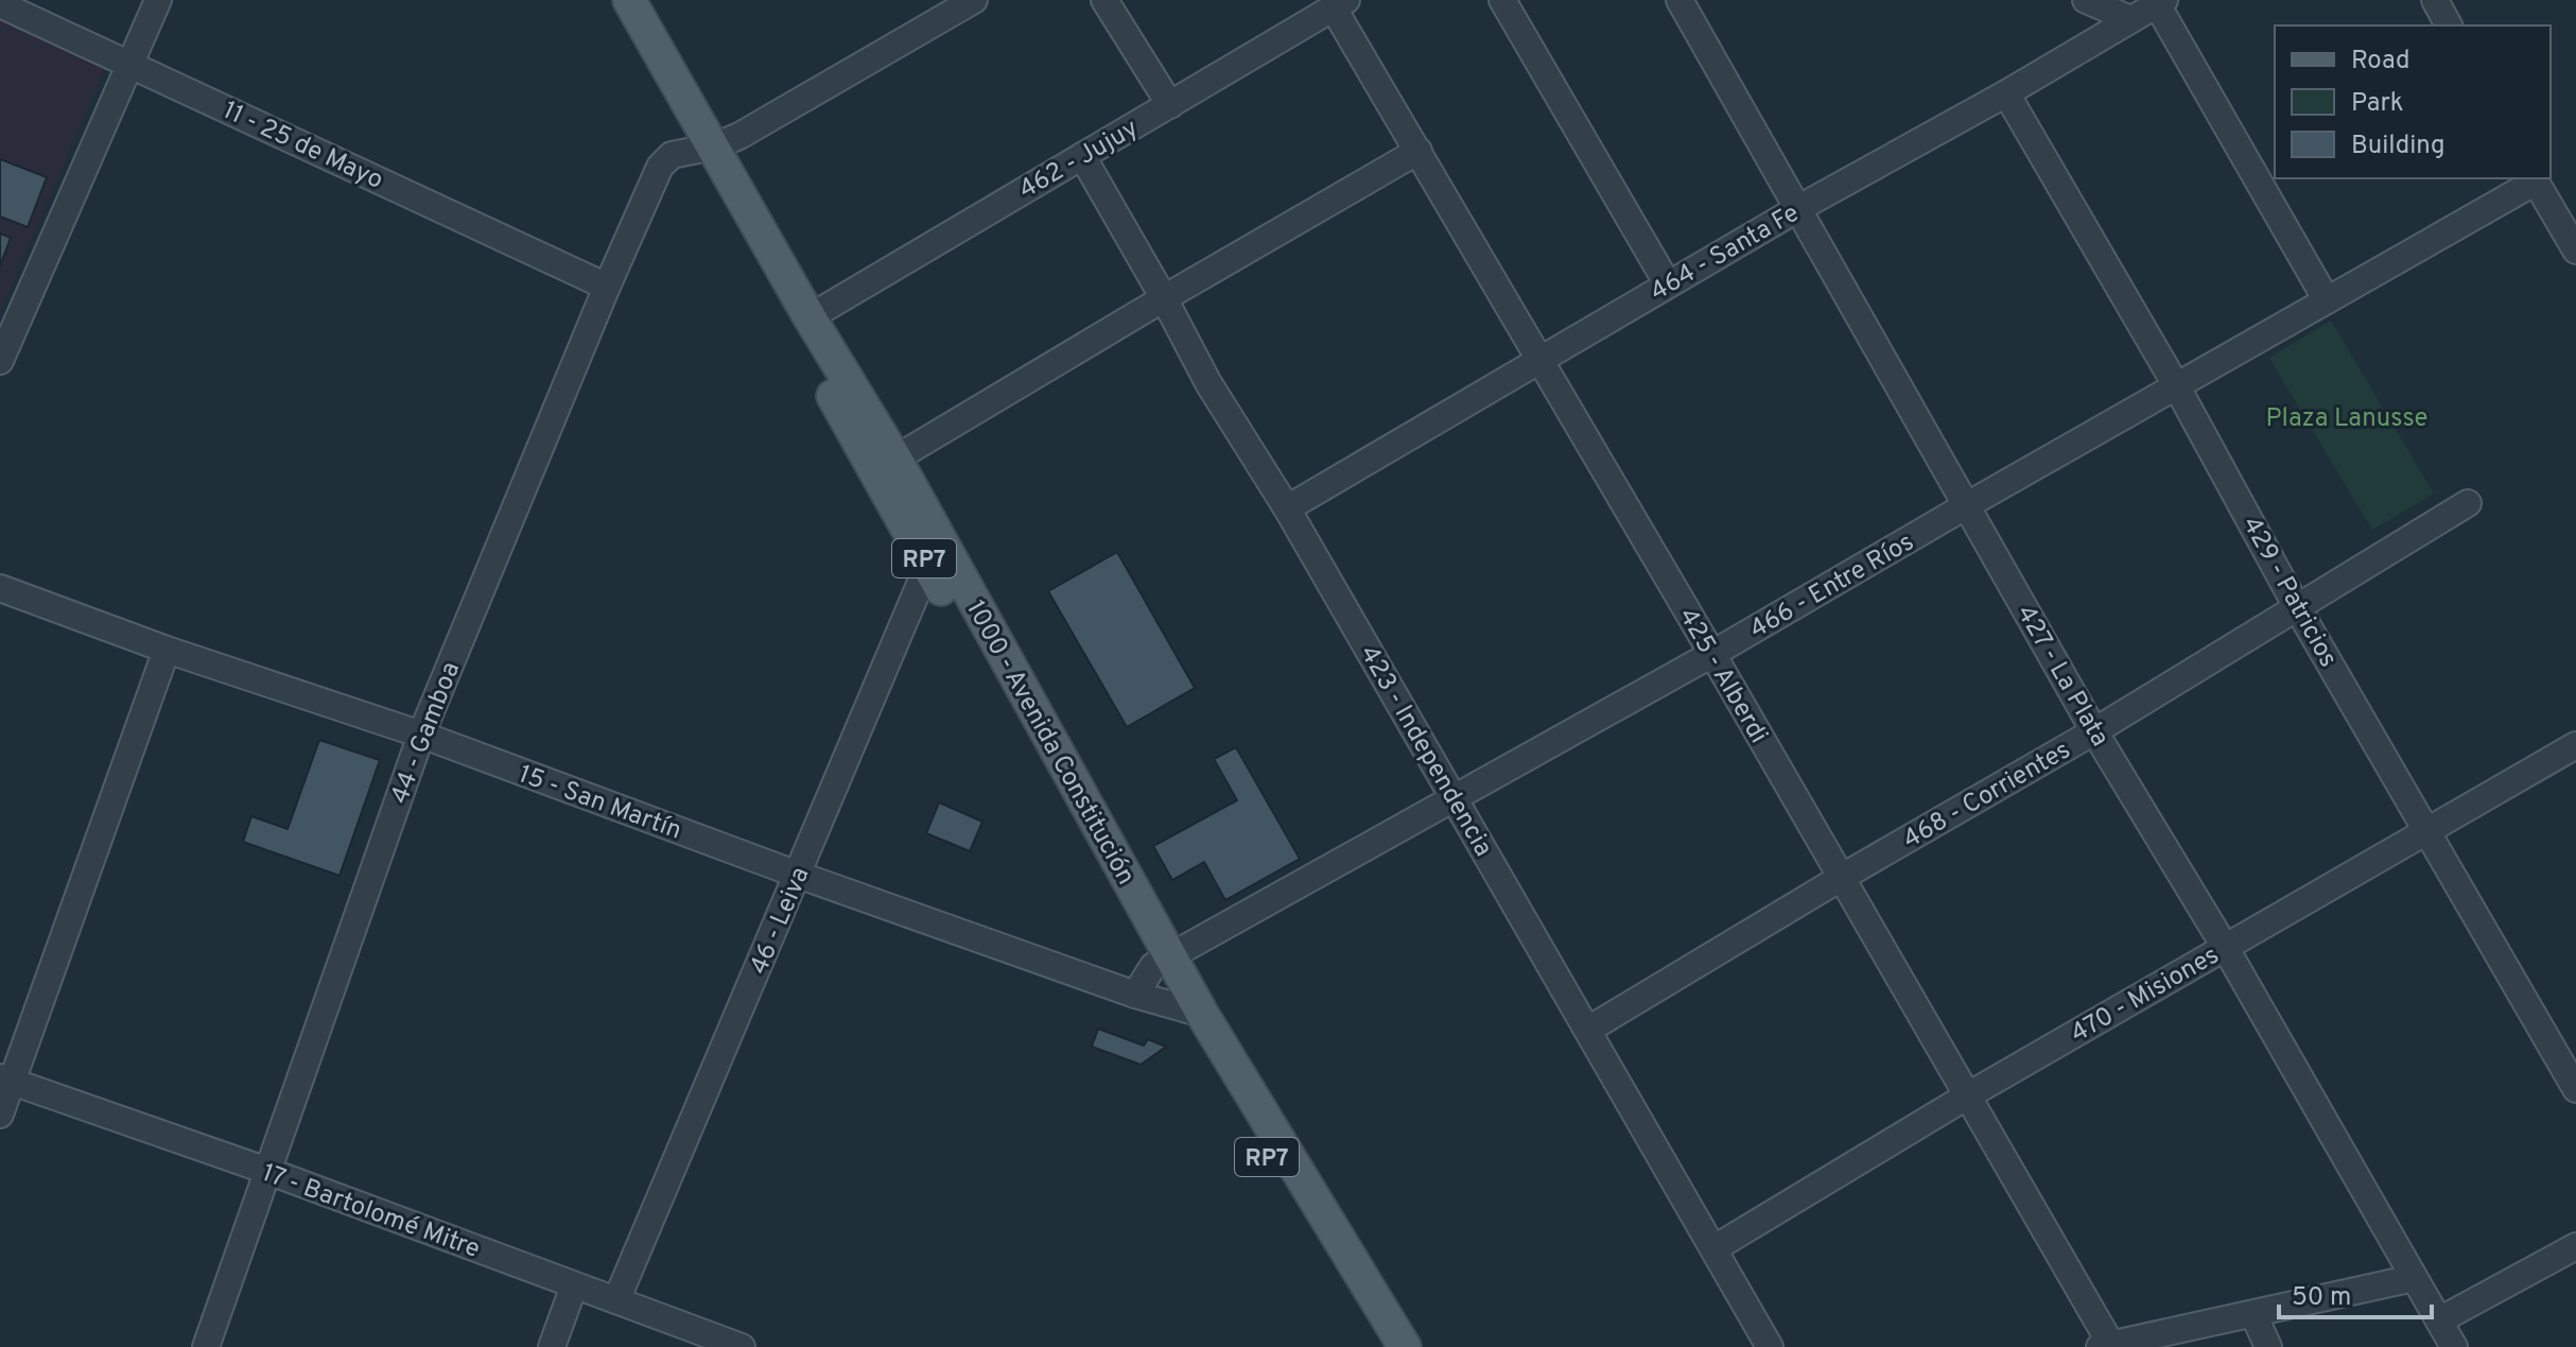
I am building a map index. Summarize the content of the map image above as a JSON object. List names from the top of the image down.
{
  "streets": {
    "main road": ["RP7", "1000 - Avenida Constitución"],
    "street": [
      "11 - 25 de Mayo",
      "462 - Jujuy",
      "464 - Santa Fe",
      "466 - Entre Ríos",
      "429 - Patricios",
      "425 - Alberdi",
      "427 - La Plata",
      "44 - Gamboa",
      "423 - Independencia",
      "468 - Corrientes",
      "15 - San Martín",
      "46 - Leiva",
      "470 - Misiones",
      "17 - Bartolomé Mitre"
    ]
  },
  "crossings": [
    ["11 - 25 de Mayo", "44 - Gamboa"],
    ["462 - Jujuy", "425 - Alberdi"],
    ["462 - Jujuy", "1000 - Avenida Constitución"],
    ["462 - Jujuy", "423 - Independencia"],
    ["464 - Santa Fe", "429 - Patricios"],
    ["464 - Santa Fe", "425 - Alberdi"],
    ["464 - Santa Fe", "427 - La Plata"],
    ["464 - Santa Fe", "423 - Independencia"],
    ["466 - Entre Ríos", "429 - Patricios"],
    ["466 - Entre Ríos", "425 - Alberdi"],
    ["466 - Entre Ríos", "427 - La Plata"],
    ["466 - Entre Ríos", "1000 - Avenida Constitución"],
    ["466 - Entre Ríos", "423 - Independencia"],
    ["466 - Entre Ríos", "15 - San Martín"],
    ["429 - Patricios", "468 - Corrientes"],
    ["429 - Patricios", "470 - Misiones"],
    ["425 - Alberdi", "468 - Corrientes"],
    ["425 - Alberdi", "470 - Misiones"],
    ["427 - La Plata", "468 - Corrientes"],
    ["427 - La Plata", "470 - Misiones"],
    ["44 - Gamboa", "1000 - Avenida Constitución"],
    ["44 - Gamboa", "15 - San Martín"],
    ["44 - Gamboa", "17 - Bartolomé Mitre"],
    ["1000 - Avenida Constitución", "15 - San Martín"],
    ["1000 - Avenida Constitución", "46 - Leiva"],
    ["423 - Independencia", "468 - Corrientes"],
    ["423 - Independencia", "470 - Misiones"],
    ["15 - San Martín", "46 - Leiva"],
    ["46 - Leiva", "17 - Bartolomé Mitre"]
  ],
  "parks": ["Plaza Lanusse"],
  "legend": ["Road", "Park", "Building"],
  "scale_bar": "50 m"
}
